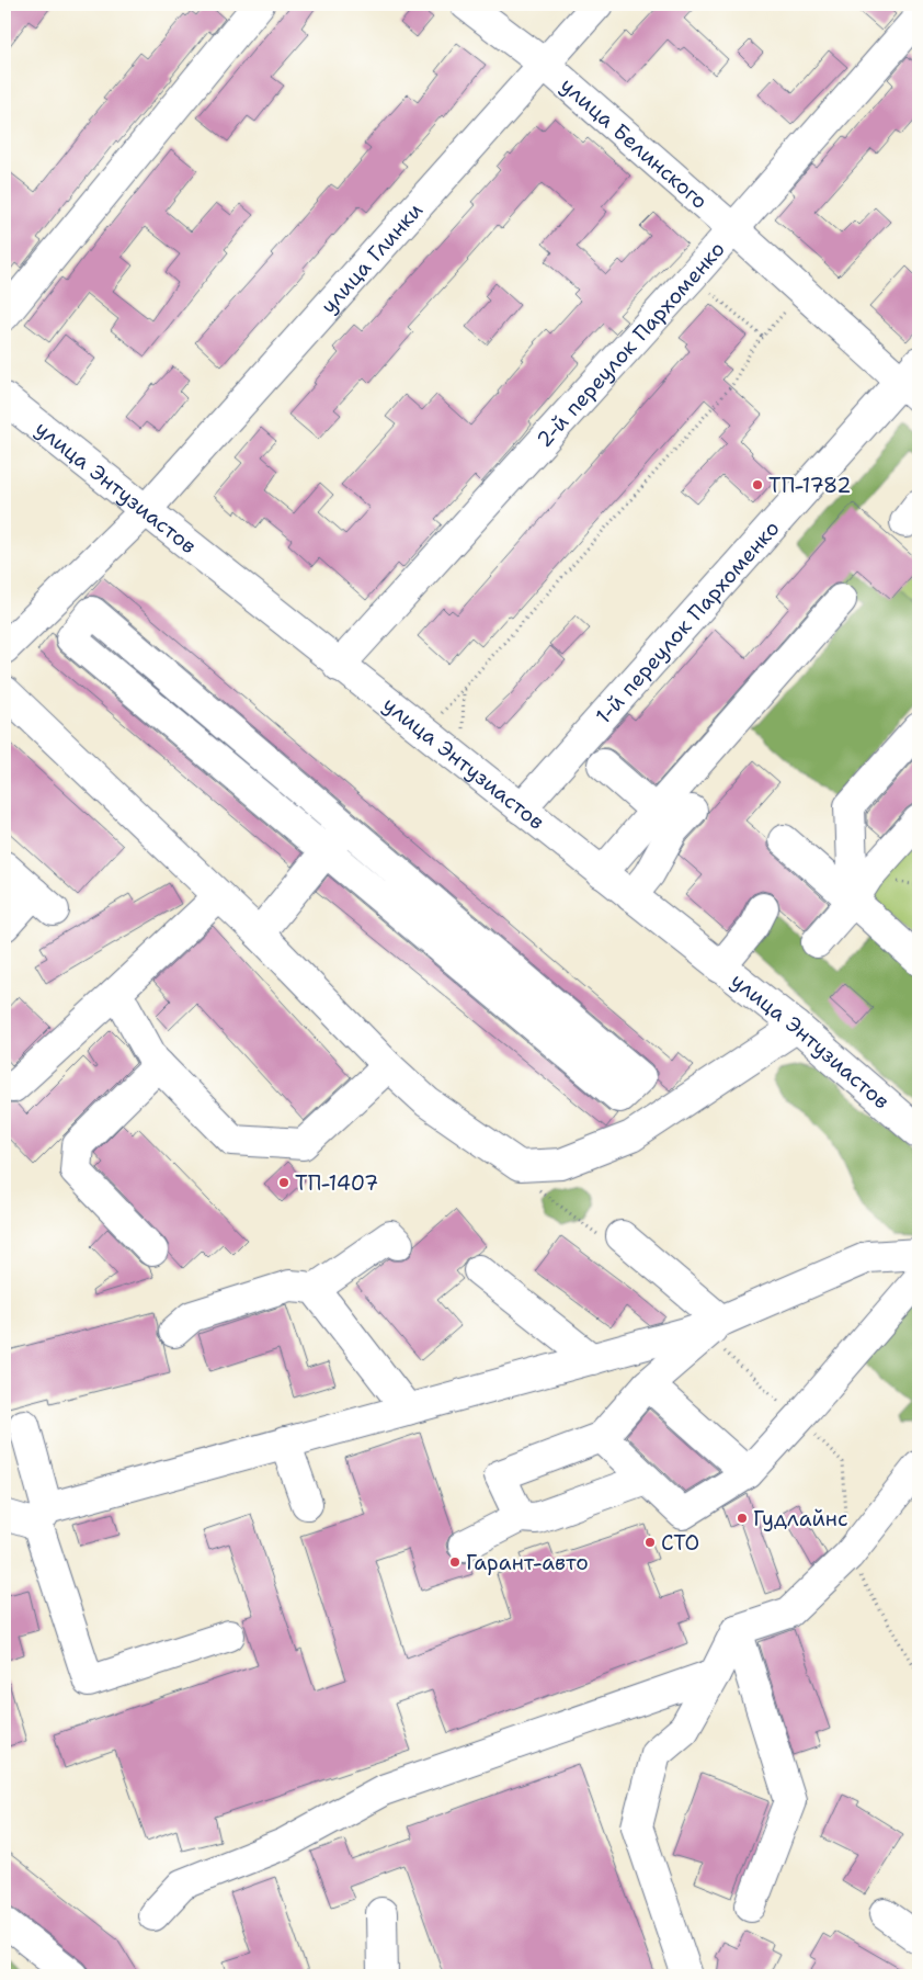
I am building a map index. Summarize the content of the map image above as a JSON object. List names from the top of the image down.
{
  "streets": {
    "street": [
      "улица Белинского",
      "улица Глинки",
      "2-й переулок Пархоменко",
      "улица Энтузиастов",
      "1-й переулок Пархоменко"
    ]
  },
  "crossings": [
    ["улица Белинского", "улица Глинки"],
    ["улица Белинского", "2-й переулок Пархоменко"],
    ["улица Белинского", "1-й переулок Пархоменко"],
    ["улица Глинки", "улица Энтузиастов"],
    ["2-й переулок Пархоменко", "улица Энтузиастов"],
    ["улица Энтузиастов", "1-й переулок Пархоменко"]
  ],
  "places": [
    "ТП-1782",
    "ТП-1407",
    "Гудлайнс",
    "СТО",
    "Гарант-авто"
  ]
}
